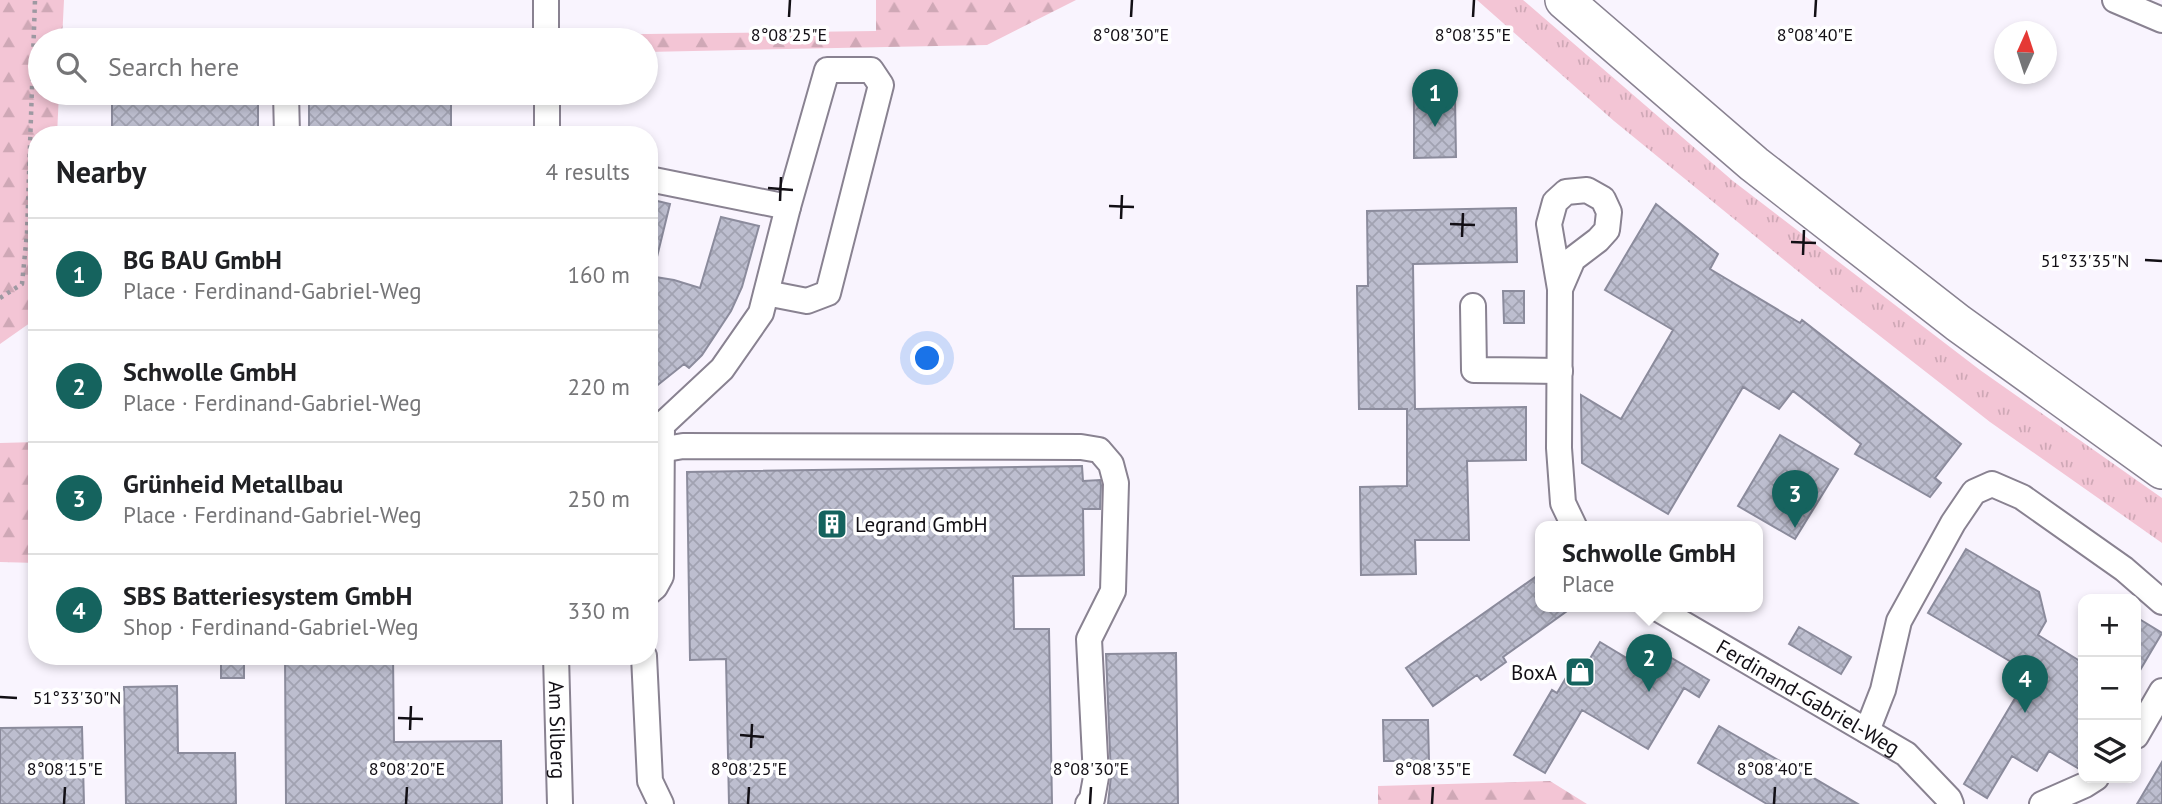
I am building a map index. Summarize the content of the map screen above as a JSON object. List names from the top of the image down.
{
  "streets": {
    "street": ["Ferdinand-Gabriel-Weg", "Am Silberg"]
  },
  "places": {
    "building": ["Legrand GmbH"],
    "shop": ["BoxA"]
  },
  "north": "top",
  "page": {
    "search": "Search here",
    "pins": [
      "1",
      "3",
      "2",
      "4"
    ],
    "heading": ["Nearby", "4 results"],
    "list": [
      {
        "mark": "1",
        "name": "BG BAU GmbH",
        "note": "Place · Ferdinand-Gabriel-Weg",
        "value": "160 m"
      },
      {
        "mark": "2",
        "name": "Schwolle GmbH",
        "note": "Place · Ferdinand-Gabriel-Weg",
        "value": "220 m"
      },
      {
        "mark": "3",
        "name": "Grünheid Metallbau",
        "note": "Place · Ferdinand-Gabriel-Weg",
        "value": "250 m"
      },
      {
        "mark": "4",
        "name": "SBS Batteriesystem GmbH",
        "note": "Shop · Ferdinand-Gabriel-Weg",
        "value": "330 m"
      }
    ],
    "popup": ["Schwolle GmbH", "Place"],
    "map_buttons": ["+", "−"]
  },
  "coordinates": [
    "8°08'25\"E",
    "8°08'30\"E",
    "8°08'35\"E",
    "8°08'40\"E",
    "51°33'35\"N",
    "51°33'30\"N",
    "8°08'15\"E",
    "8°08'20\"E"
  ]
}
